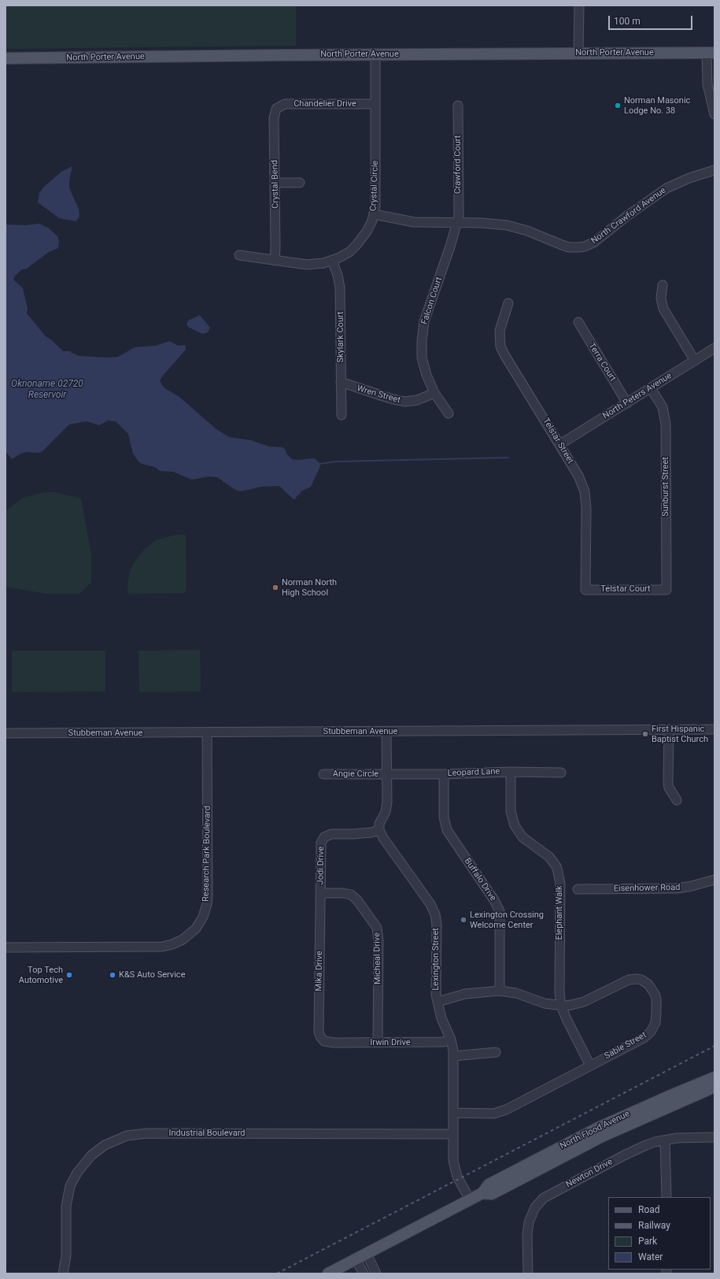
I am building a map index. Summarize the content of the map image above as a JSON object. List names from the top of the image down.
{
  "streets": {
    "main road": ["North Porter Avenue", "North Flood Avenue"],
    "street": [
      "Chandelier Drive",
      "Crawford Court",
      "Crystal Bend",
      "Crystal Circle",
      "North Crawford Avenue",
      "Falcon Court",
      "Skylark Court",
      "Terra Court",
      "Wren Street",
      "North Peters Avenue",
      "Telstar Street",
      "Sunburst Street",
      "Telstar Court",
      "Stubbeman Avenue",
      "Leopard Lane",
      "Angie Circle",
      "Research Park Boulevard",
      "Jodi Drive",
      "Buffalo Drive",
      "Eisenhower Road",
      "Elephant Walk",
      "Micheal Drive",
      "Lexington Street",
      "Mika Drive",
      "Irwin Drive",
      "Sable Street",
      "Industrial Boulevard",
      "Newton Drive"
    ]
  },
  "crossings": [
    ["North Porter Avenue", "Crystal Circle"],
    ["Chandelier Drive", "Crystal Bend"],
    ["Chandelier Drive", "Crystal Circle"],
    ["Crawford Court", "North Crawford Avenue"],
    ["Crawford Court", "Falcon Court"],
    ["Crystal Bend", "Crystal Circle"],
    ["Crystal Circle", "North Crawford Avenue"],
    ["Crystal Circle", "Skylark Court"],
    ["North Crawford Avenue", "Falcon Court"],
    ["Falcon Court", "Wren Street"],
    ["Skylark Court", "Wren Street"],
    ["Terra Court", "North Peters Avenue"],
    ["North Peters Avenue", "Telstar Street"],
    ["North Peters Avenue", "Sunburst Street"],
    ["Telstar Street", "Telstar Court"],
    ["Sunburst Street", "Telstar Court"],
    ["Stubbeman Avenue", "Research Park Boulevard"],
    ["Leopard Lane", "Angie Circle"],
    ["Leopard Lane", "Buffalo Drive"],
    ["Leopard Lane", "Elephant Walk"],
    ["Jodi Drive", "Micheal Drive"],
    ["Jodi Drive", "Lexington Street"],
    ["Jodi Drive", "Mika Drive"],
    ["Buffalo Drive", "Sable Street"],
    ["Elephant Walk", "Sable Street"],
    ["Micheal Drive", "Mika Drive"],
    ["Micheal Drive", "Irwin Drive"],
    ["Lexington Street", "Irwin Drive"],
    ["Lexington Street", "Sable Street"],
    ["Lexington Street", "North Flood Avenue"],
    ["Lexington Street", "Industrial Boulevard"],
    ["Mika Drive", "Irwin Drive"]
  ],
  "water": ["Oknoname 02720 Reservoir"],
  "places": [
    "Norman Masonic Lodge No. 38",
    "Norman North High School",
    "First Hispanic Baptist Church",
    "Lexington Crossing Welcome Center",
    "Top Tech Automotive",
    "K&S Auto Service"
  ],
  "legend": [
    "Road",
    "Railway",
    "Park",
    "Water"
  ],
  "scale_bar": "100 m"
}
